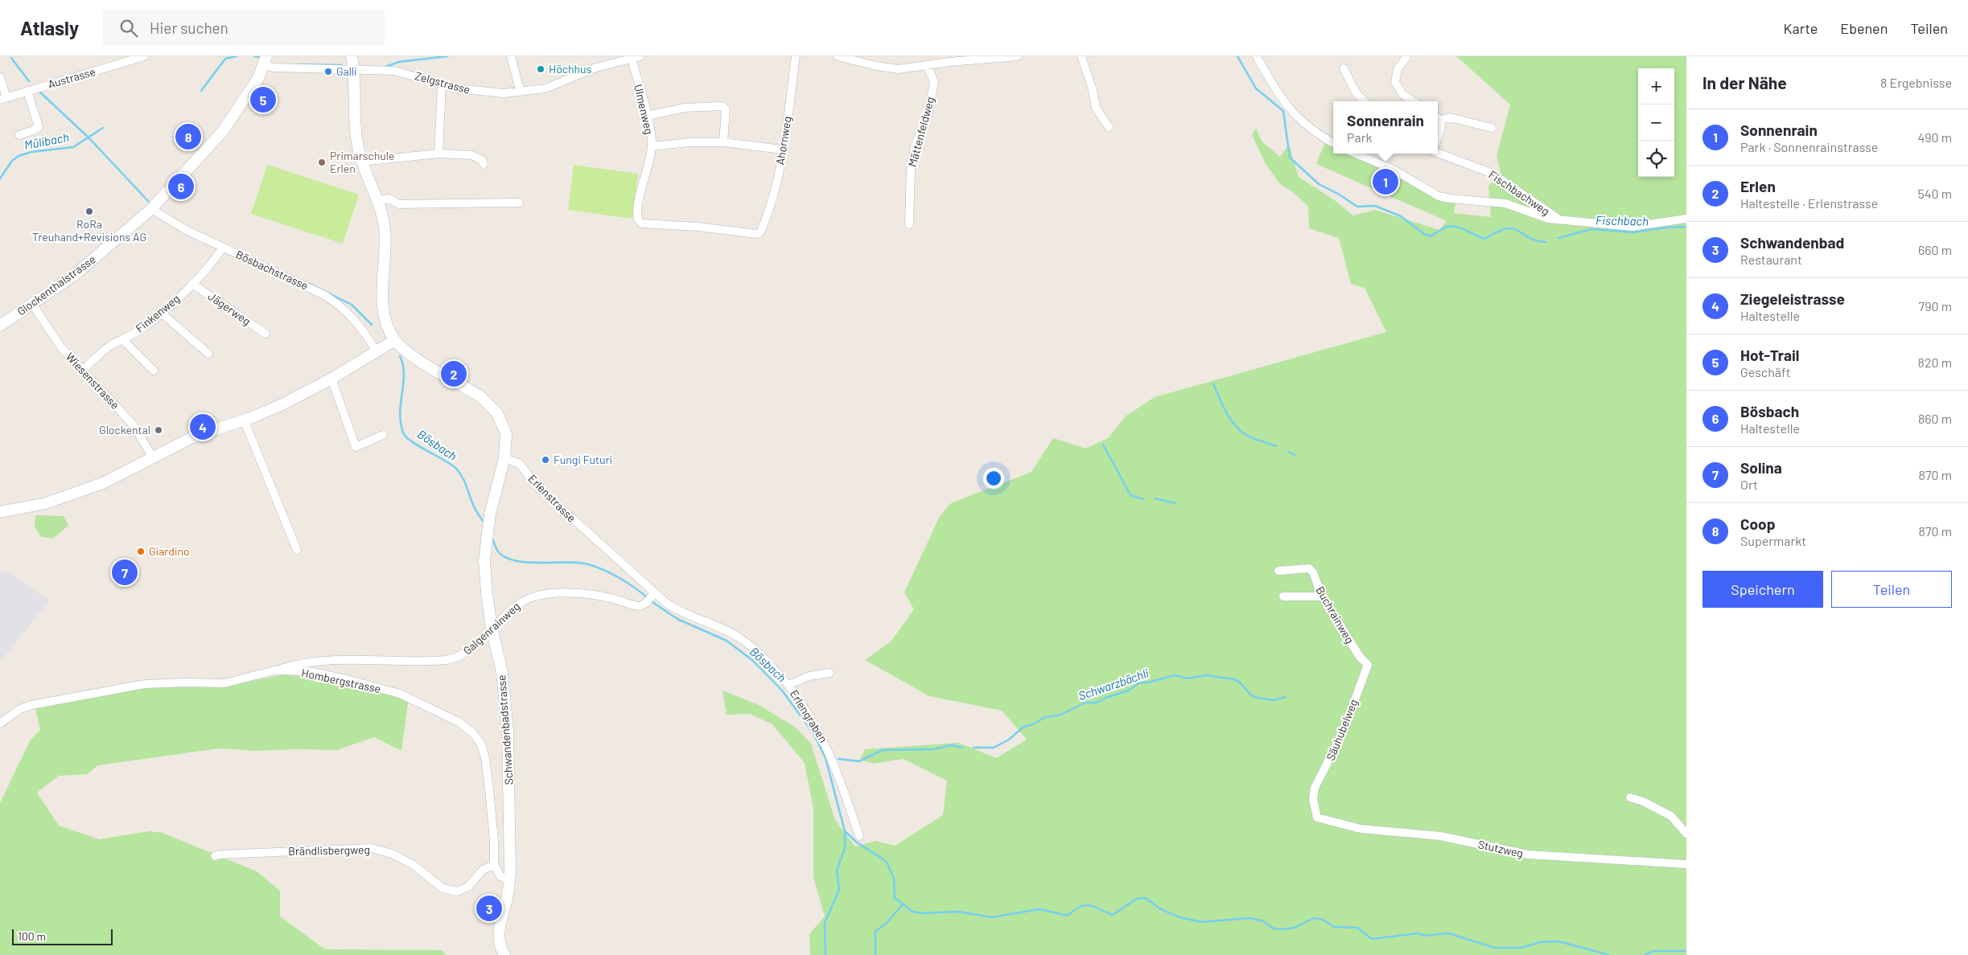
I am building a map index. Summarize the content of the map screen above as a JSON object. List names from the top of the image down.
{
  "streets": {
    "street": [
      "Austrasse",
      "Zelgstrasse",
      "Ulmenweg",
      "Mättenfeldweg",
      "Ahornweg",
      "Fischbachweg",
      "Bösbachstrasse",
      "Glockenthalstrasse",
      "Jägerweg",
      "Finkenweg",
      "Wiesenstrasse",
      "Erlenstrasse",
      "Buchrainweg",
      "Galgenrainweg",
      "Hombergstrasse",
      "Erlengraben",
      "Schwandenbadstrasse",
      "Säuhubelweg",
      "Stutzweg",
      "Brändlisbergweg"
    ]
  },
  "crossings": [
    ["Zelgstrasse", "Ulmenweg"],
    ["Zelgstrasse", "Glockenthalstrasse"],
    ["Ulmenweg", "Ahornweg"],
    ["Bösbachstrasse", "Glockenthalstrasse"],
    ["Bösbachstrasse", "Finkenweg"],
    ["Glockenthalstrasse", "Wiesenstrasse"],
    ["Jägerweg", "Finkenweg"],
    ["Finkenweg", "Wiesenstrasse"],
    ["Erlenstrasse", "Galgenrainweg"],
    ["Erlenstrasse", "Erlengraben"],
    ["Erlenstrasse", "Schwandenbadstrasse"],
    ["Buchrainweg", "Säuhubelweg"],
    ["Galgenrainweg", "Hombergstrasse"],
    ["Galgenrainweg", "Erlengraben"],
    ["Galgenrainweg", "Schwandenbadstrasse"],
    ["Hombergstrasse", "Brändlisbergweg"],
    ["Säuhubelweg", "Stutzweg"]
  ],
  "water": [
    "Mülibach",
    "Fischbach",
    "Bösbach",
    "Schwarzbächli"
  ],
  "places": [
    "Höchhus",
    "Galli",
    "Primarschule Erlen",
    "RoRa Treuhand+Revisions AG",
    "Glockental",
    "Fungi Futuri",
    "Giardino"
  ],
  "scale_bar": "100 m",
  "page": {
    "header": "Atlasly",
    "search": "Hier suchen",
    "nav": ["Karte", "Ebenen", "Teilen"],
    "heading": ["In der Nähe", "8 Ergebnisse"],
    "map_buttons": ["+", "−"],
    "pins": [
      "5",
      "8",
      "1",
      "6",
      "2",
      "4",
      "7",
      "3"
    ],
    "popup": ["Sonnenrain", "Park"],
    "list": [
      {
        "mark": "1",
        "name": "Sonnenrain",
        "note": "Park · Sonnenrainstrasse",
        "value": "490 m"
      },
      {
        "mark": "2",
        "name": "Erlen",
        "note": "Haltestelle · Erlenstrasse",
        "value": "540 m"
      },
      {
        "mark": "3",
        "name": "Schwandenbad",
        "note": "Restaurant",
        "value": "660 m"
      },
      {
        "mark": "4",
        "name": "Ziegeleistrasse",
        "note": "Haltestelle",
        "value": "790 m"
      },
      {
        "mark": "5",
        "name": "Hot-Trail",
        "note": "Geschäft",
        "value": "820 m"
      },
      {
        "mark": "6",
        "name": "Bösbach",
        "note": "Haltestelle",
        "value": "860 m"
      },
      {
        "mark": "7",
        "name": "Solina",
        "note": "Ort",
        "value": "870 m"
      },
      {
        "mark": "8",
        "name": "Coop",
        "note": "Supermarkt",
        "value": "870 m"
      }
    ],
    "buttons": ["Speichern", "Teilen"],
    "scale": "100 m"
  }
}
